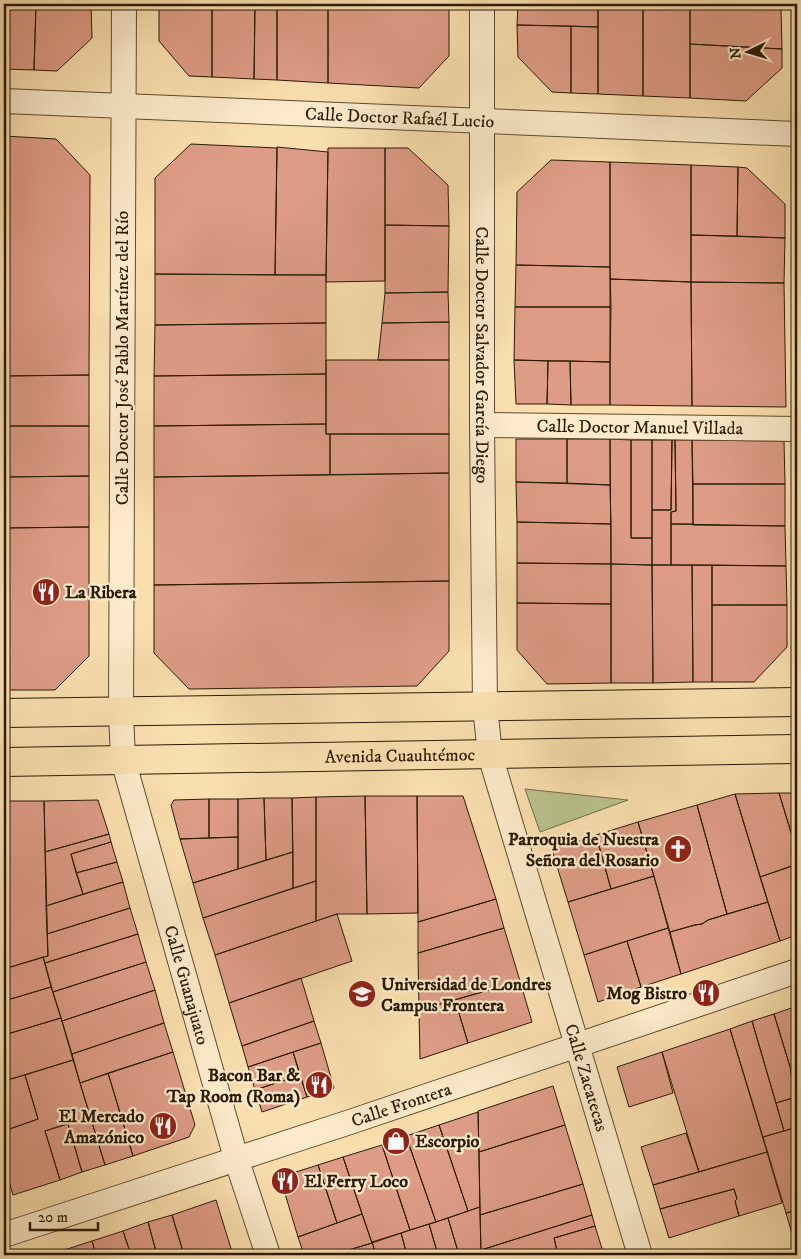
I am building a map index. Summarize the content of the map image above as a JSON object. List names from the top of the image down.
{
  "streets": {
    "main road": ["Avenida Cuauhtémoc"],
    "street": [
      "Calle Doctor Rafaél Lucio",
      "Calle Doctor Salvador García Diego",
      "Calle Doctor José Pablo Martínez del Río",
      "Calle Doctor Manuel Villada",
      "Calle Guanajuato",
      "Calle Zacatecas",
      "Calle Frontera"
    ]
  },
  "crossings": [
    ["Calle Doctor Rafaél Lucio", "Calle Doctor Salvador García Diego"],
    ["Calle Doctor Rafaél Lucio", "Calle Doctor José Pablo Martínez del Río"],
    ["Calle Doctor Salvador García Diego", "Calle Doctor Manuel Villada"],
    ["Calle Doctor Salvador García Diego", "Avenida Cuauhtémoc"],
    ["Calle Doctor Salvador García Diego", "Calle Zacatecas"],
    ["Calle Doctor José Pablo Martínez del Río", "Calle Guanajuato"],
    ["Avenida Cuauhtémoc", "Calle Guanajuato"],
    ["Avenida Cuauhtémoc", "Calle Zacatecas"],
    ["Calle Guanajuato", "Calle Frontera"],
    ["Calle Zacatecas", "Calle Frontera"]
  ],
  "places": {
    "restaurant": [
      "La Ribera",
      "Mog Bistro",
      "Bacon Bar & Tap Room (Roma)",
      "El Mercado Amazónico",
      "El Ferry Loco"
    ],
    "church": ["Parroquia de Nuestra Señora del Rosario"],
    "school or university": ["Universidad de Londres Campus Frontera"],
    "shop": ["Escorpio"]
  },
  "scale_bar": "20 m",
  "north": "left"
}
